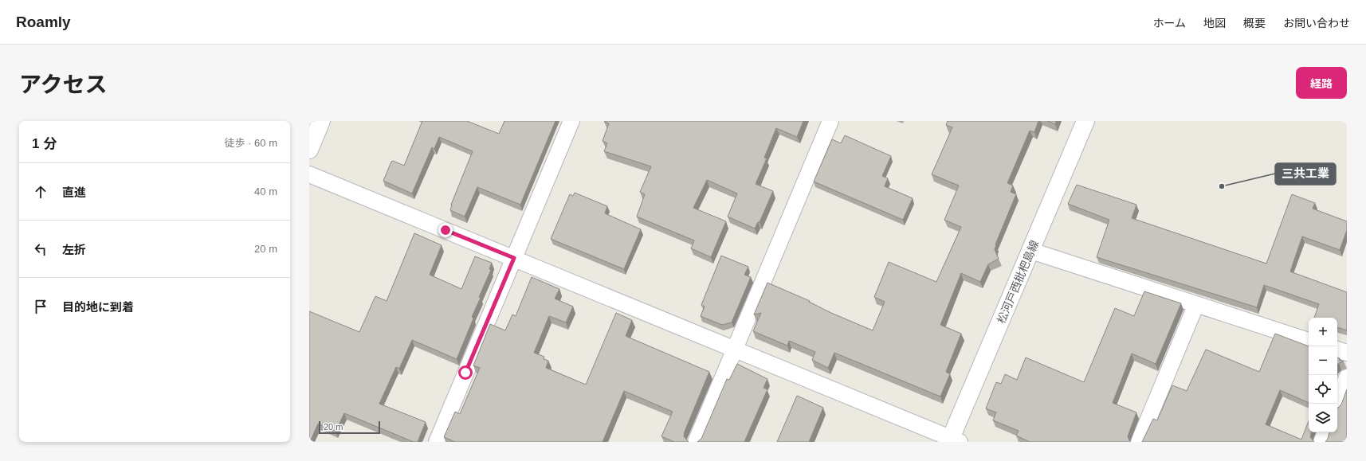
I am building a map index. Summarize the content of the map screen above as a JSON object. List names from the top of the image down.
{
  "streets": {
    "main road": ["松河戸西枇杷島線"]
  },
  "places": ["三共工業"],
  "scale_bar": "20 m",
  "page": {
    "header": "Roamly",
    "nav": [
      "ホーム",
      "地図",
      "概要",
      "お問い合わせ"
    ],
    "title": "アクセス",
    "buttons": "経路",
    "heading": ["1 分", "徒歩 · 60 m"],
    "list": [
      ["直進", "40 m"],
      ["左折", "20 m"],
      "目的地に到着"
    ],
    "map_buttons": ["+", "−"],
    "scale": "20 m"
  }
}
